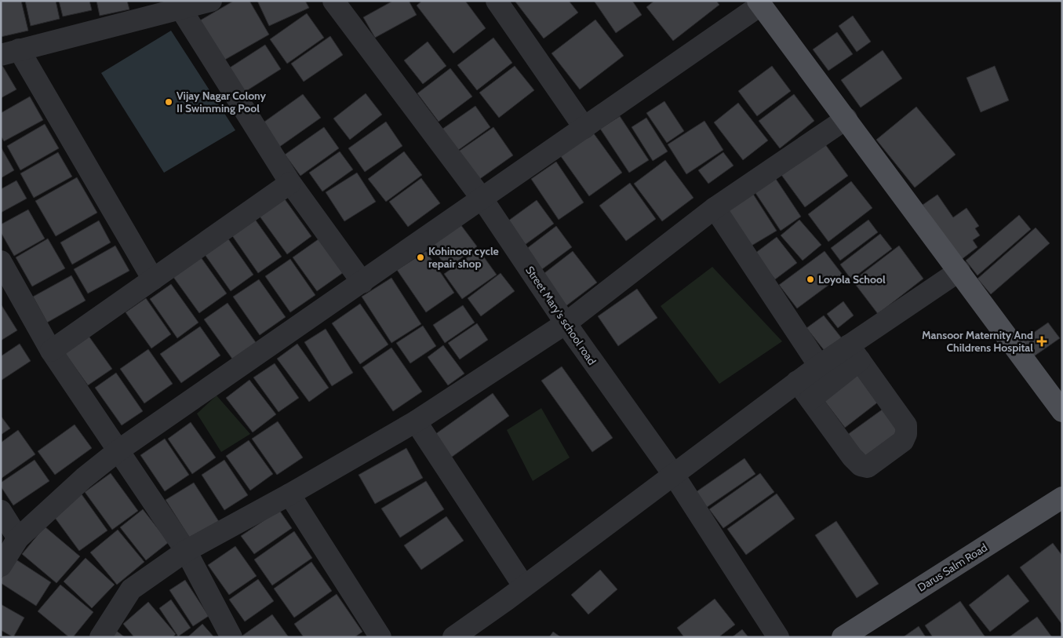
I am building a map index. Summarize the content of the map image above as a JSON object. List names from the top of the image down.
{
  "streets": {
    "main road": ["Darus Salm Road"],
    "street": ["Street Mary's school road"]
  },
  "places": {
    "other": ["Vijay Nagar Colony II Swimming Pool", "Kohinoor cycle repair shop", "Loyola School"],
    "health": ["Mansoor Maternity And Childrens Hospital"]
  }
}
